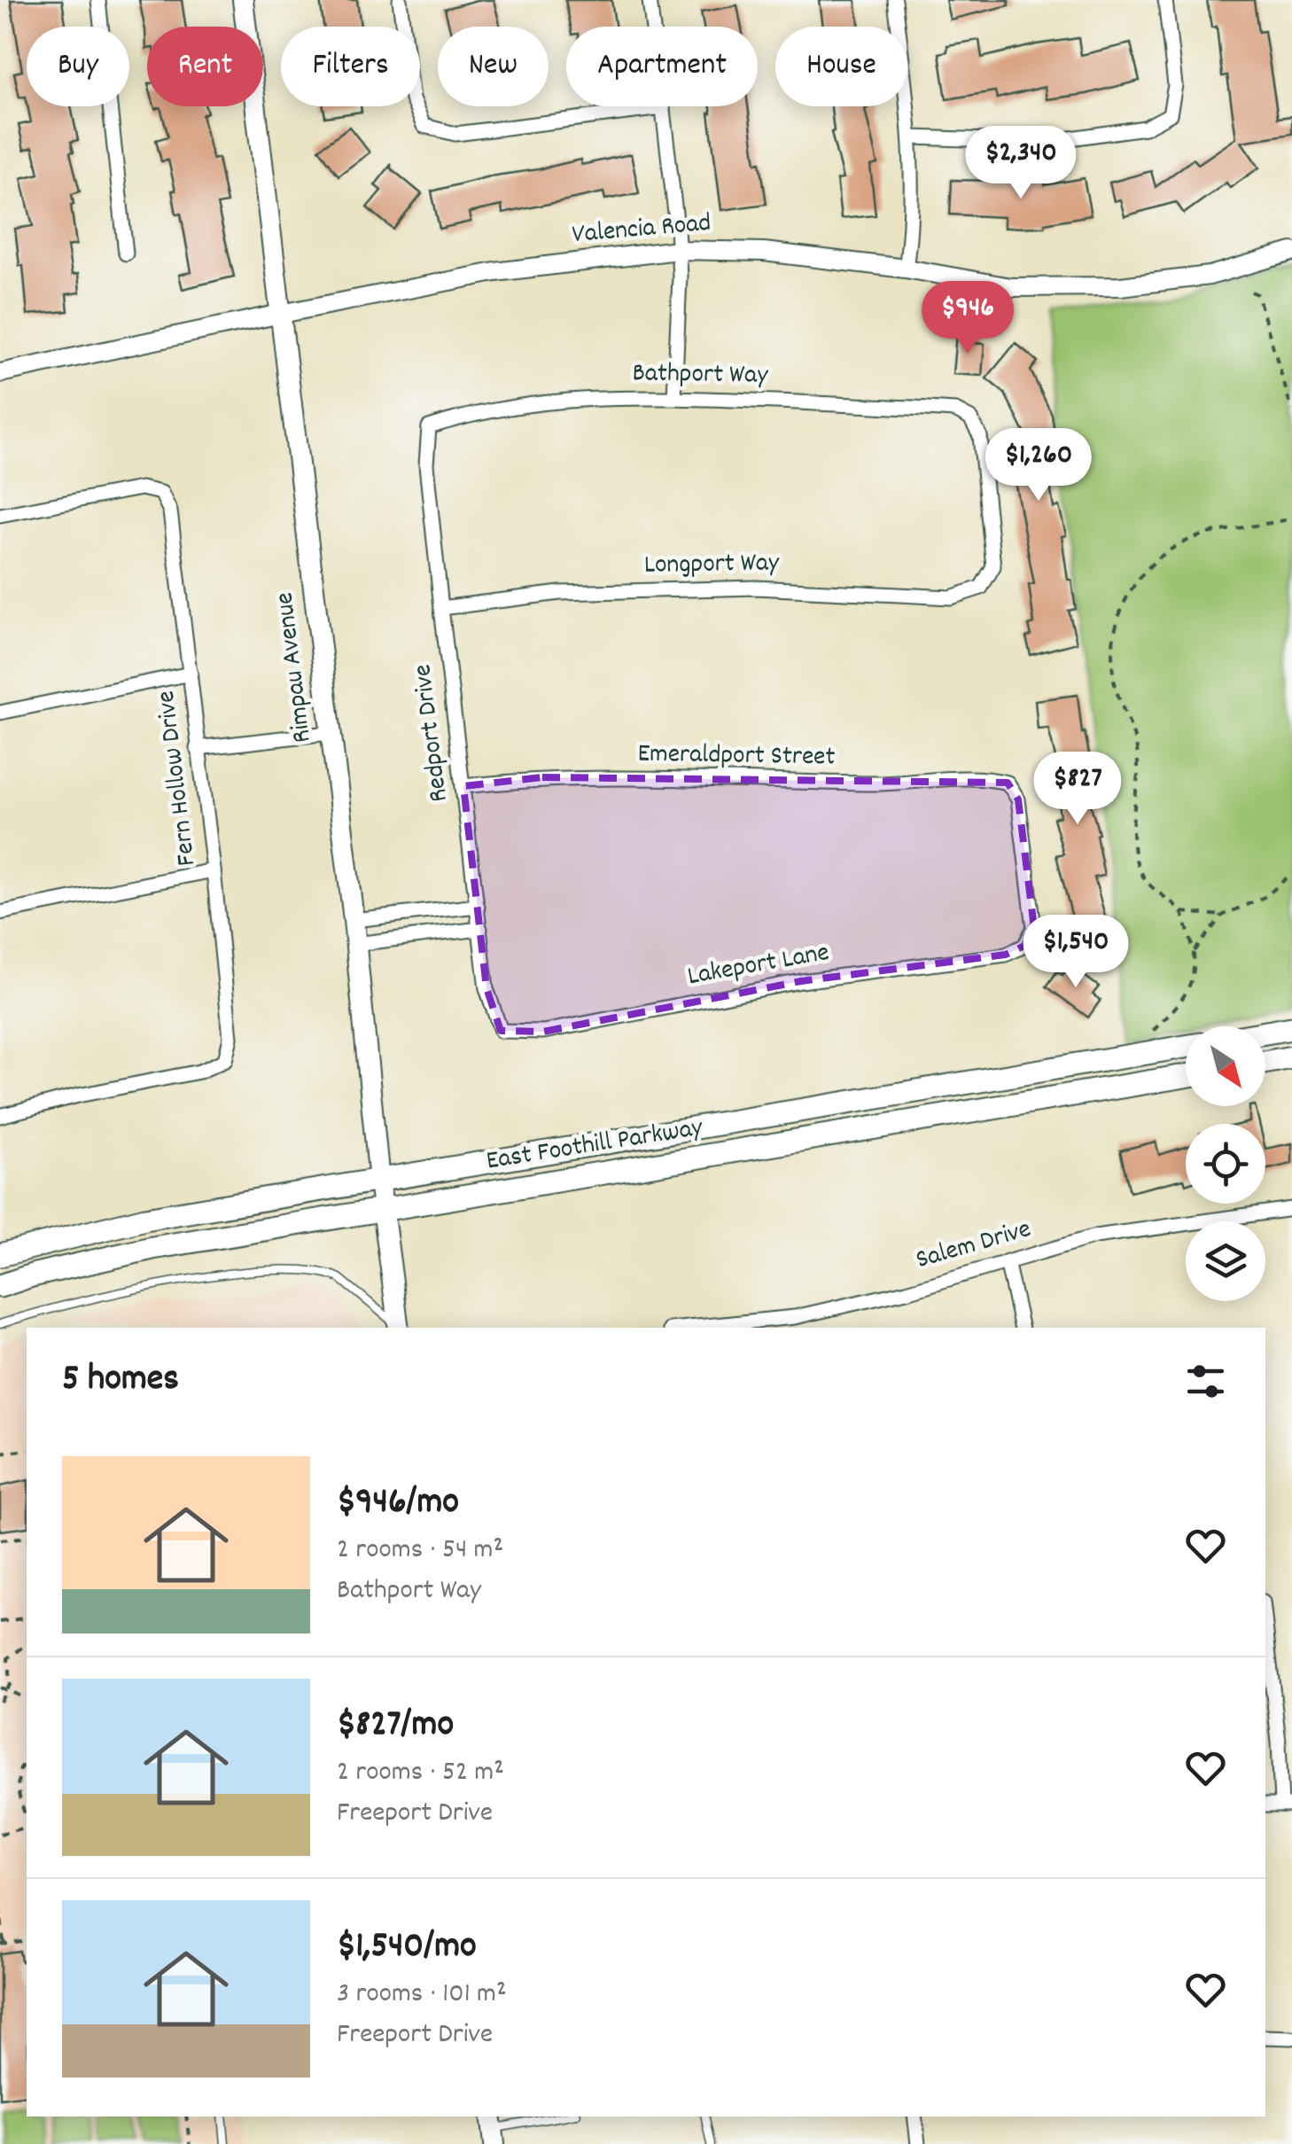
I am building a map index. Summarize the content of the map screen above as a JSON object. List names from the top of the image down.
{
  "streets": {
    "main road": ["Rimpau Avenue", "East Foothill Parkway"],
    "street": [
      "Valencia Road",
      "Bathport Way",
      "Longport Way",
      "Redport Drive",
      "Emeraldport Street",
      "Fern Hollow Drive",
      "Lakeport Lane",
      "Salem Drive"
    ]
  },
  "crossings": [
    ["Valencia Road", "Rimpau Avenue"],
    ["Bathport Way", "Longport Way"],
    ["Bathport Way", "Redport Drive"],
    ["Longport Way", "Redport Drive"],
    ["Rimpau Avenue", "East Foothill Parkway"],
    ["Redport Drive", "Emeraldport Street"],
    ["Redport Drive", "Lakeport Lane"],
    ["Emeraldport Street", "Lakeport Lane"]
  ],
  "north": "bottom right",
  "page": {
    "chip": [
      "Buy",
      "Rent",
      "Filters",
      "New",
      "Apartment",
      "House"
    ],
    "price": [
      "$2,340",
      "$946",
      "$1,260",
      "$827",
      "$1,540"
    ],
    "heading": "5 homes",
    "list": [
      {
        "name": "$946/mo",
        "note": "2 rooms · 54 m² · Bathport Way"
      },
      {
        "name": "$827/mo",
        "note": "2 rooms · 52 m² · Freeport Drive"
      },
      {
        "name": "$1,540/mo",
        "note": "3 rooms · 101 m² · Freeport Drive"
      }
    ]
  }
}
